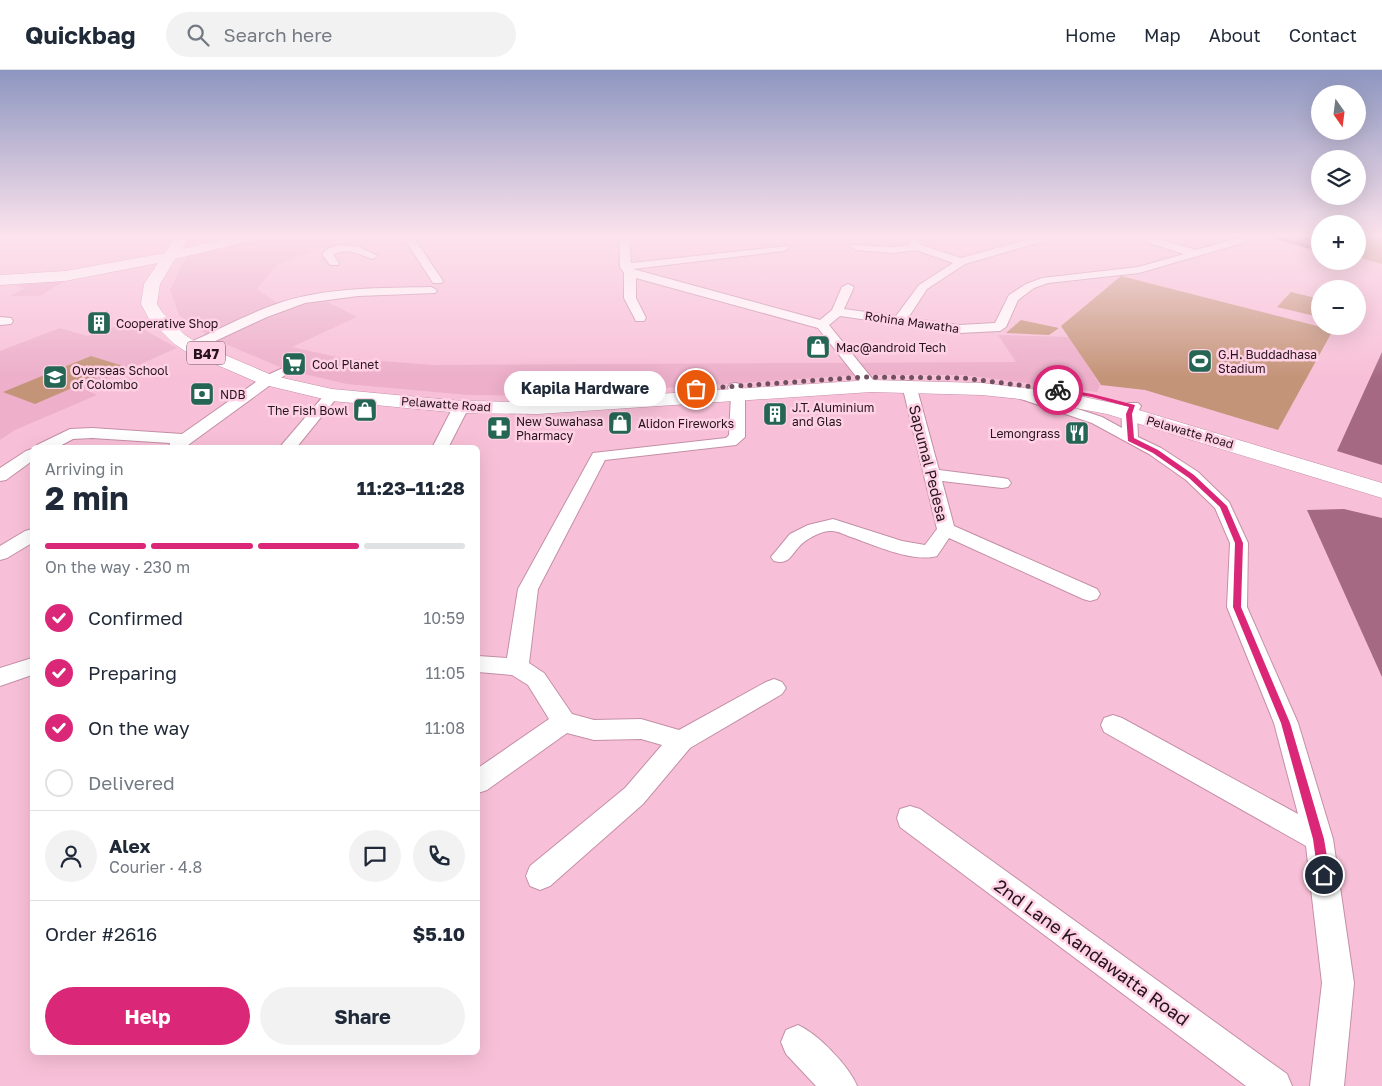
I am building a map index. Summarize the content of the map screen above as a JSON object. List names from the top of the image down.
{
  "streets": {
    "main road": ["B47", "Pelawatte Road"],
    "street": ["Rohina Mawatha", "Sapumal Pedesa", "2nd Lane Kandawatta Road"]
  },
  "crossings": [
    ["Pelawatte Road", "Sapumal Pedesa"]
  ],
  "places": {
    "building": ["Cooperative Shop", "J.T. Aluminium and Glas"],
    "shop": ["Mac@android Tech", "The Fish Bowl", "Alidon Fireworks"],
    "sports": ["G.H. Buddadhasa Stadium"],
    "supermarket": ["Cool Planet"],
    "school or university": ["Overseas School of Colombo"],
    "other": ["Kapila Hardware"],
    "bank": ["NDB"],
    "pharmacy": ["New Suwahasa Pharmacy"],
    "restaurant": ["Lemongrass"]
  },
  "north": "bottom",
  "page": {
    "header": "Quickbag",
    "search": "Search here",
    "nav": [
      "Home",
      "Map",
      "About",
      "Contact"
    ],
    "map_buttons": ["+", "−"],
    "bubble": "Kapila Hardware",
    "heading": ["2 min", "Arriving in", "11:23–11:28"],
    "panel": [
      "Alex",
      "Courier · 4.8",
      "Order #2616",
      "$5.10"
    ],
    "bar": "On the way · 230 m",
    "list": [
      ["Confirmed", "10:59"],
      ["Preparing", "11:05"],
      ["On the way", "11:08"],
      "Delivered"
    ],
    "buttons": ["Help", "Share"]
  }
}
